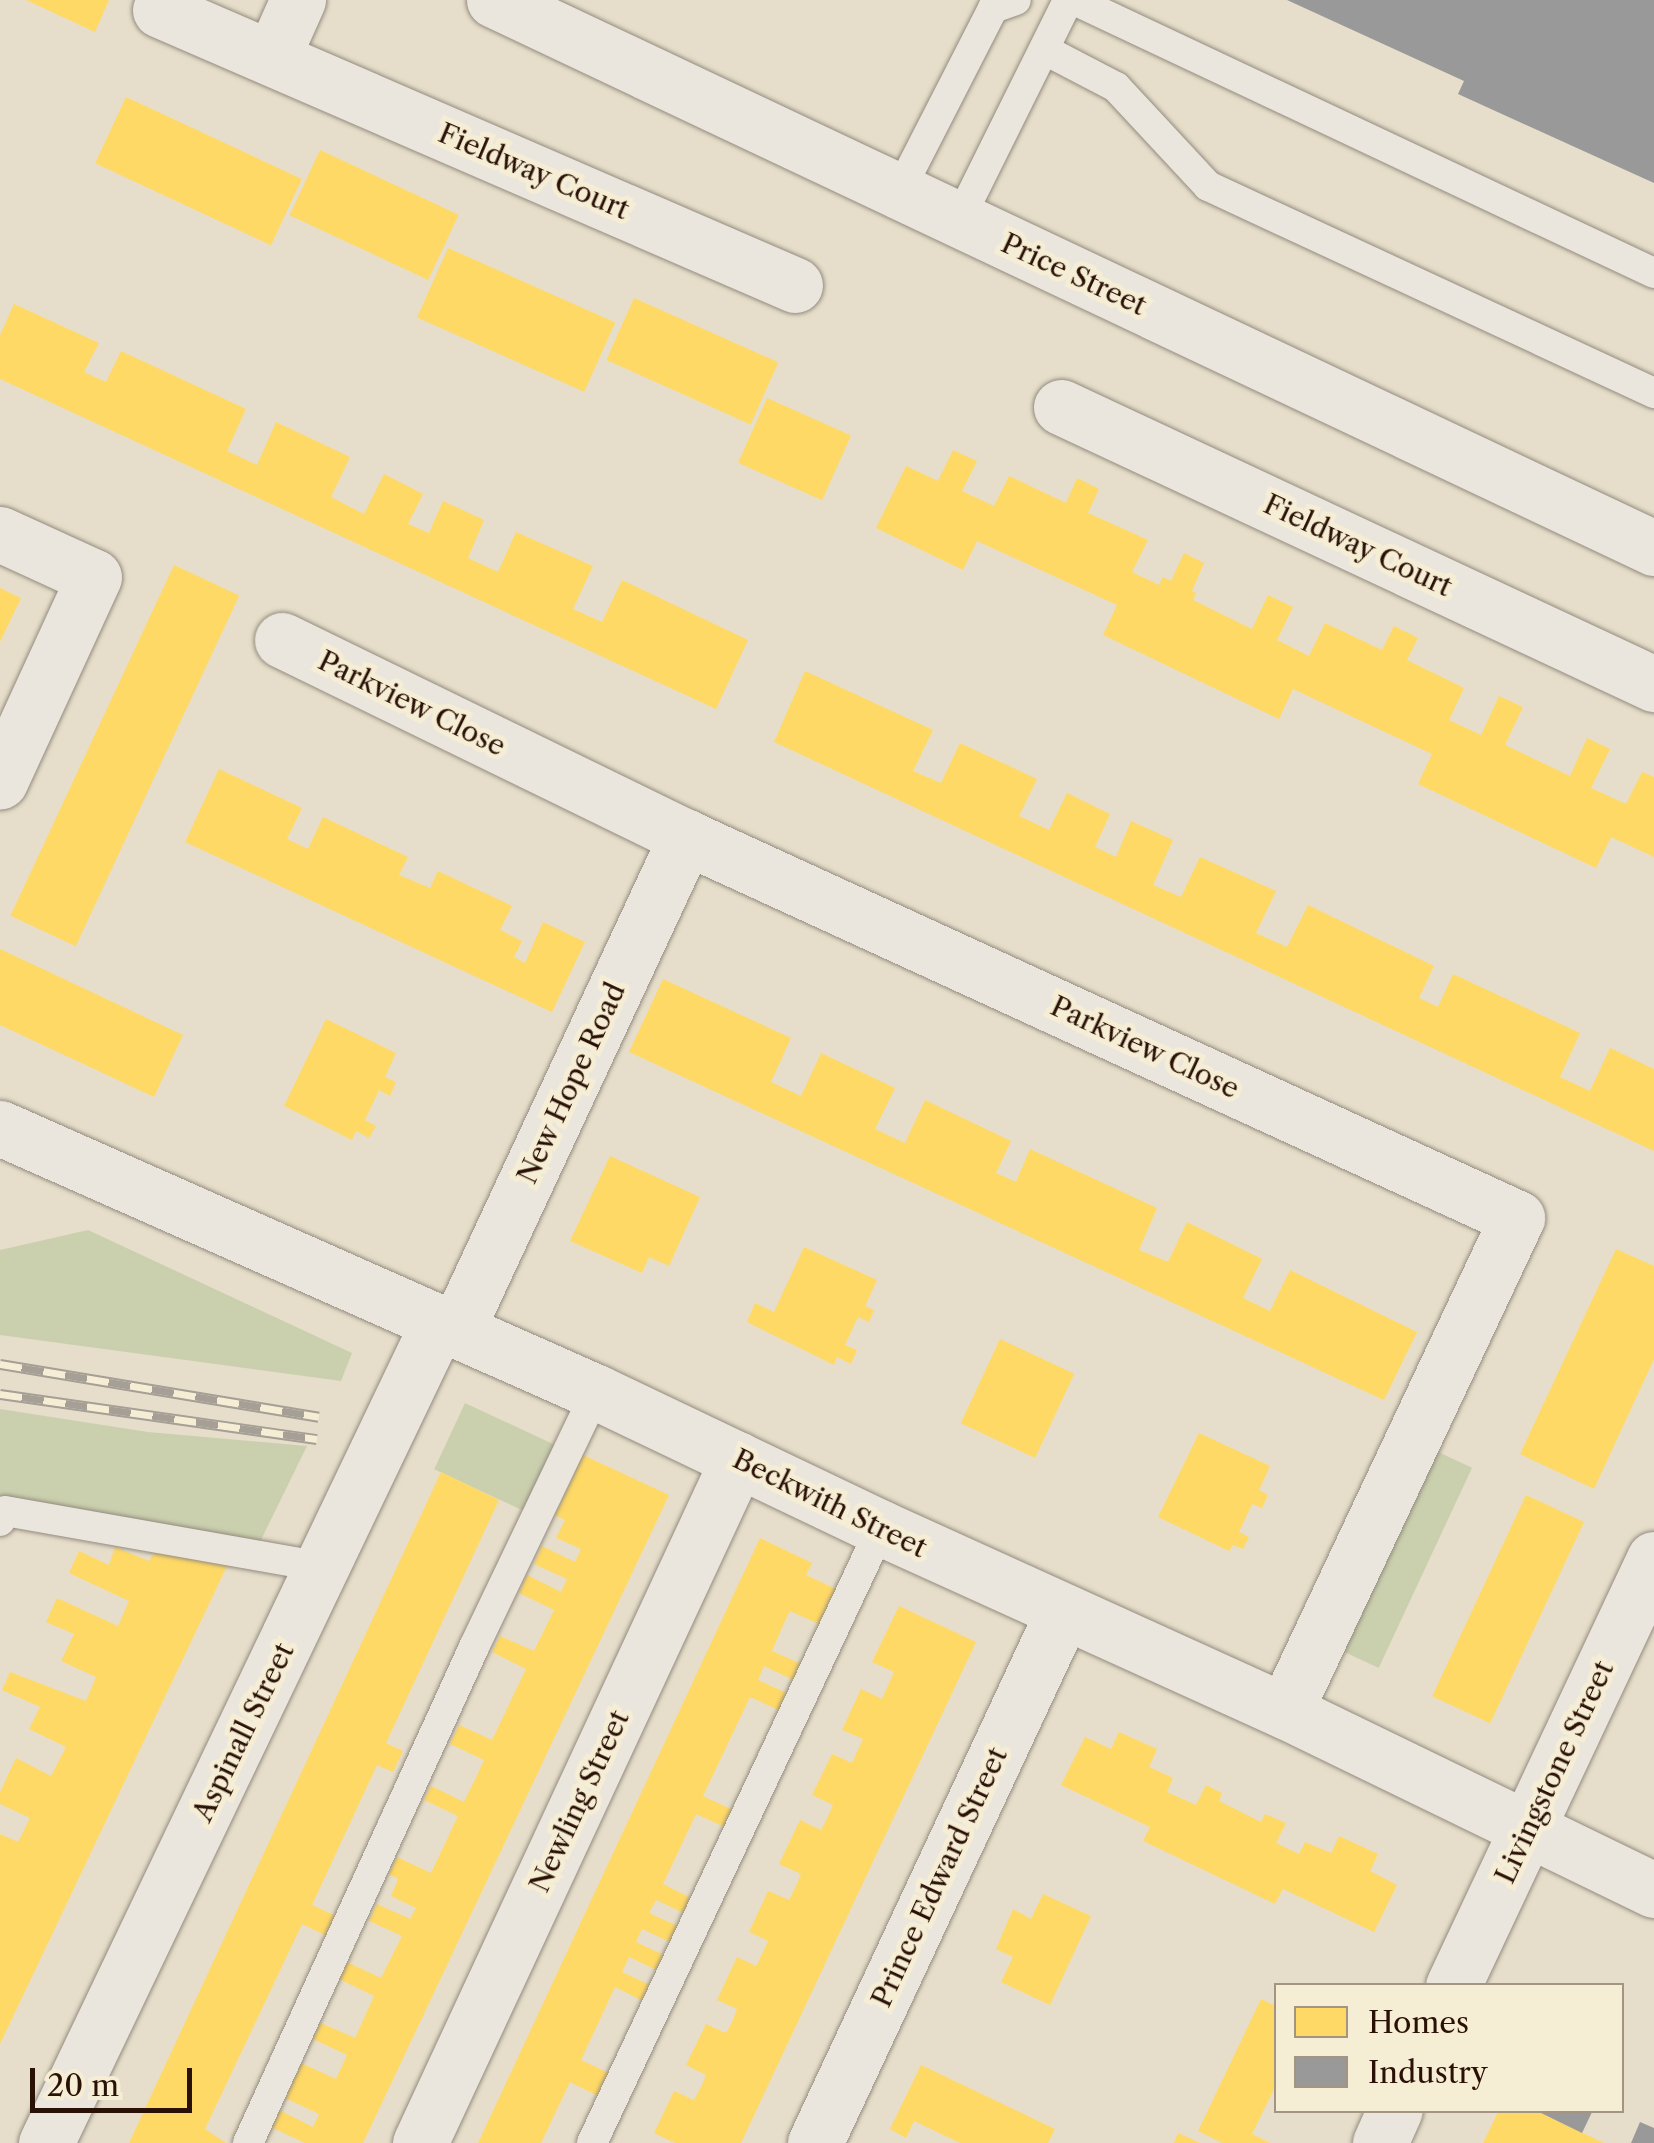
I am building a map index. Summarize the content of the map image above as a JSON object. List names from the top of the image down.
{
  "streets": {
    "street": [
      "Fieldway Court",
      "Price Street",
      "Parkview Close",
      "New Hope Road",
      "Beckwith Street",
      "Aspinall Street",
      "Livingstone Street",
      "Newling Street",
      "Prince Edward Street"
    ]
  },
  "crossings": [
    ["Parkview Close", "New Hope Road"],
    ["Parkview Close", "Beckwith Street"],
    ["New Hope Road", "Beckwith Street"],
    ["New Hope Road", "Aspinall Street"],
    ["Beckwith Street", "Aspinall Street"],
    ["Beckwith Street", "Livingstone Street"],
    ["Beckwith Street", "Newling Street"],
    ["Beckwith Street", "Prince Edward Street"]
  ],
  "legend": ["Homes", "Industry"],
  "scale_bar": "20 m"
}
